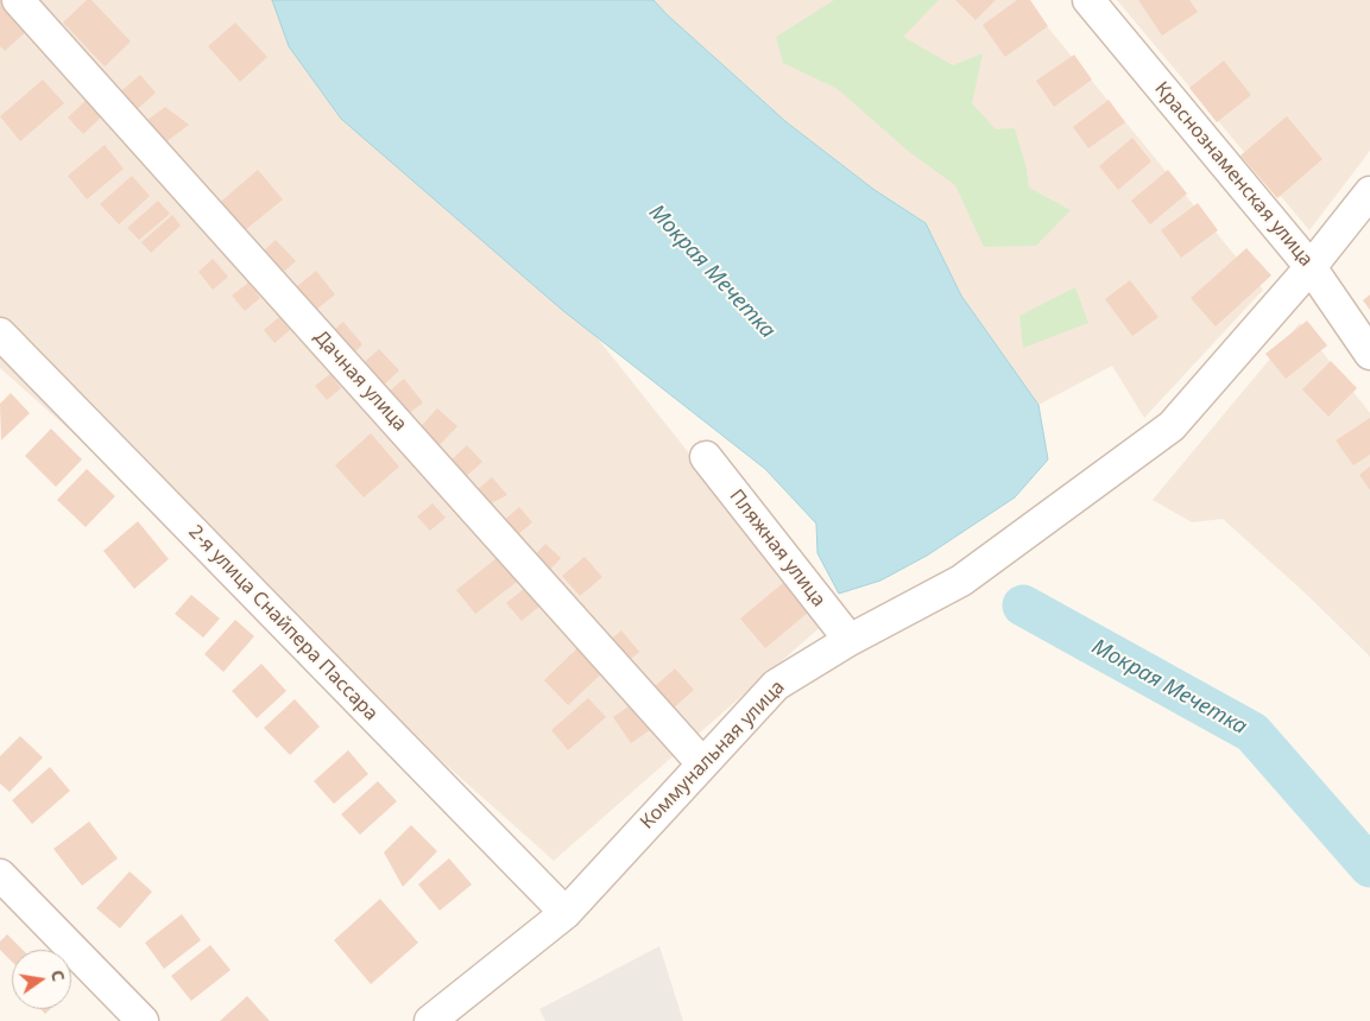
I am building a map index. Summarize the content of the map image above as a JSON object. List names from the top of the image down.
{
  "streets": {
    "street": [
      "Краснознаменская улица",
      "Дачная улица",
      "Пляжная улица",
      "2-я улица Снайпера Пассара",
      "Коммунальная улица"
    ]
  },
  "crossings": [
    ["Краснознаменская улица", "Коммунальная улица"],
    ["Дачная улица", "Коммунальная улица"],
    ["Пляжная улица", "Коммунальная улица"],
    ["2-я улица Снайпера Пассара", "Коммунальная улица"]
  ],
  "water": ["Мокрая Мечетка"],
  "north": "right"
}
